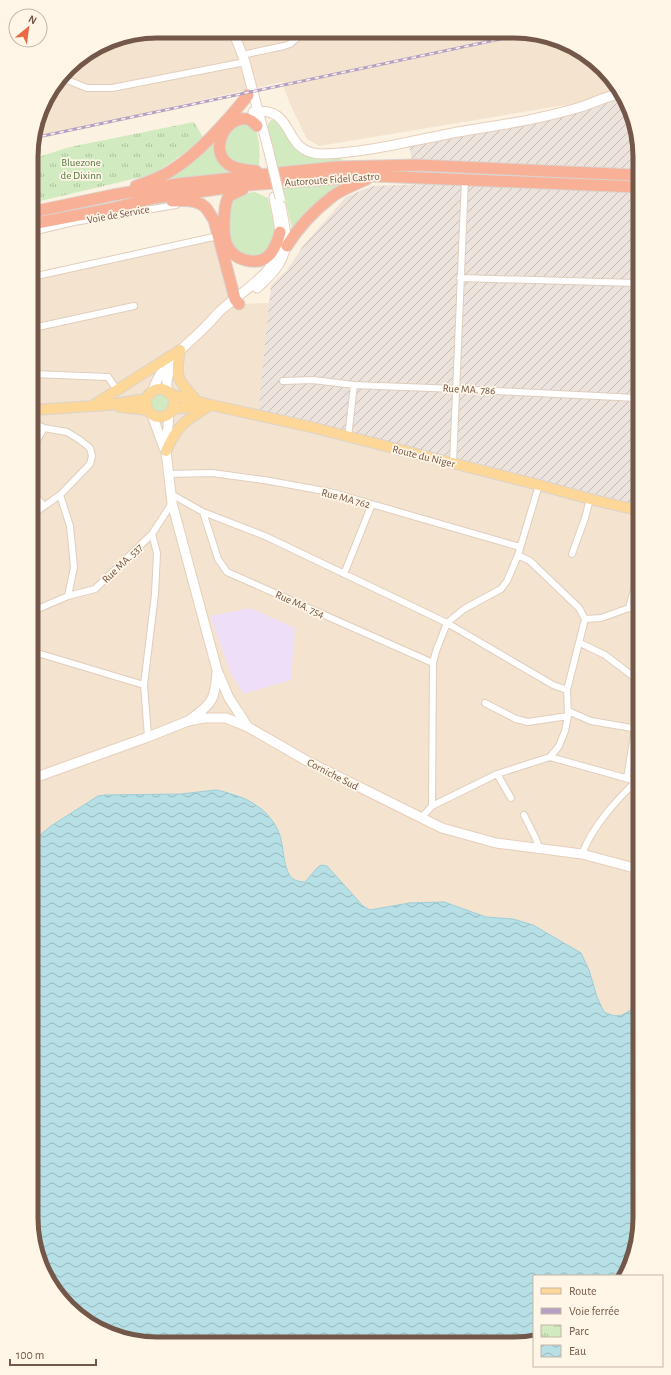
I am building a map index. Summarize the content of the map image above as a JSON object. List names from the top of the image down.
{
  "streets": {
    "highway": ["Autoroute Fidel Castro"],
    "main road": ["Route du Niger", "Corniche Sud"],
    "street": [
      "Voie de Service",
      "Rue MA. 786",
      "Rue MA 762",
      "Rue MA. 537",
      "Rue MA. 754"
    ]
  },
  "parks": ["Bluezone de Dixinn"],
  "legend": [
    "Route",
    "Voie ferrée",
    "Parc",
    "Eau"
  ],
  "scale_bar": "100 m",
  "north": "top right"
}
